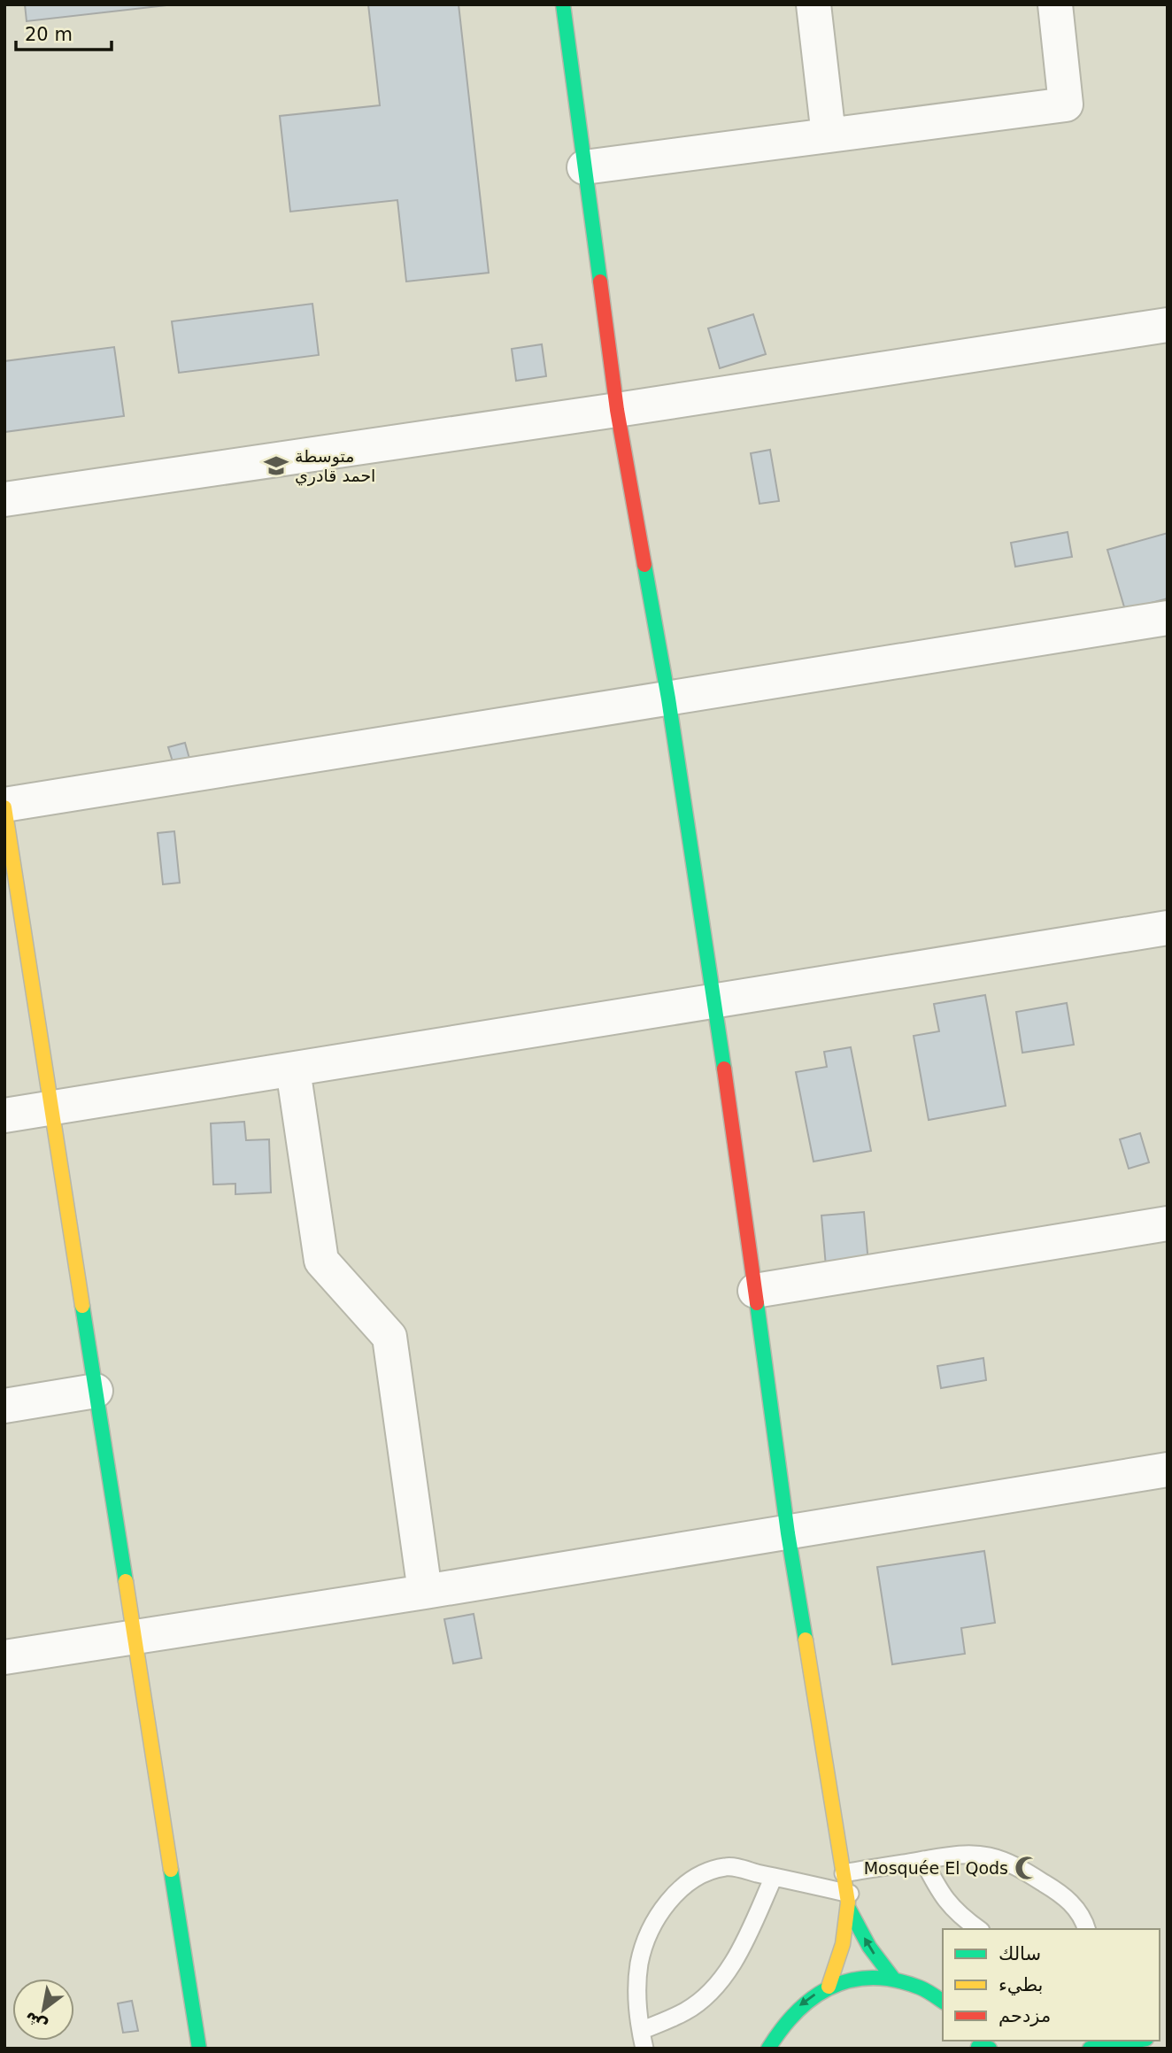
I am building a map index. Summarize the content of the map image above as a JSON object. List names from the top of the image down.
{
  "places": {
    "school or university": ["متوسطة احمد قادري"],
    "mosque": ["Mosquée El Qods"]
  },
  "legend": ["سالك", "بطيء", "مزدحم"],
  "scale_bar": "20 m",
  "north": "bottom left"
}
